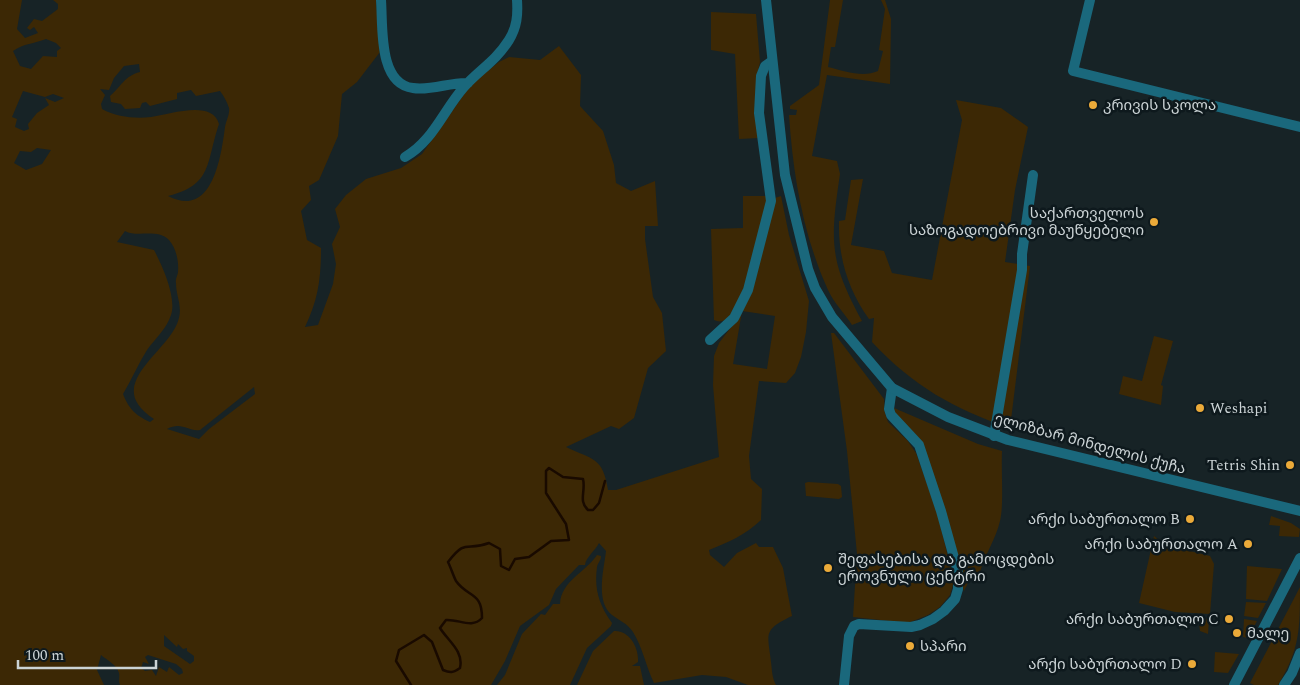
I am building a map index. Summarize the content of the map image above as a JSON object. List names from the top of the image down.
{
  "streets": {
    "street": ["ელიზბარ მინდელის ქუჩა"]
  },
  "places": [
    "კრივის სკოლა",
    "საქართველოს საზოგადოებრივი მაუწყებელი",
    "Weshapi",
    "Tetris Shin",
    "არქი საბურთალო B",
    "არქი საბურთალო A",
    "შეფასებისა და გამოცდების ეროვნული ცენტრი",
    "არქი საბურთალო C",
    "მალე",
    "სპარი",
    "არქი საბურთალო D"
  ],
  "scale_bar": "100 m"
}
